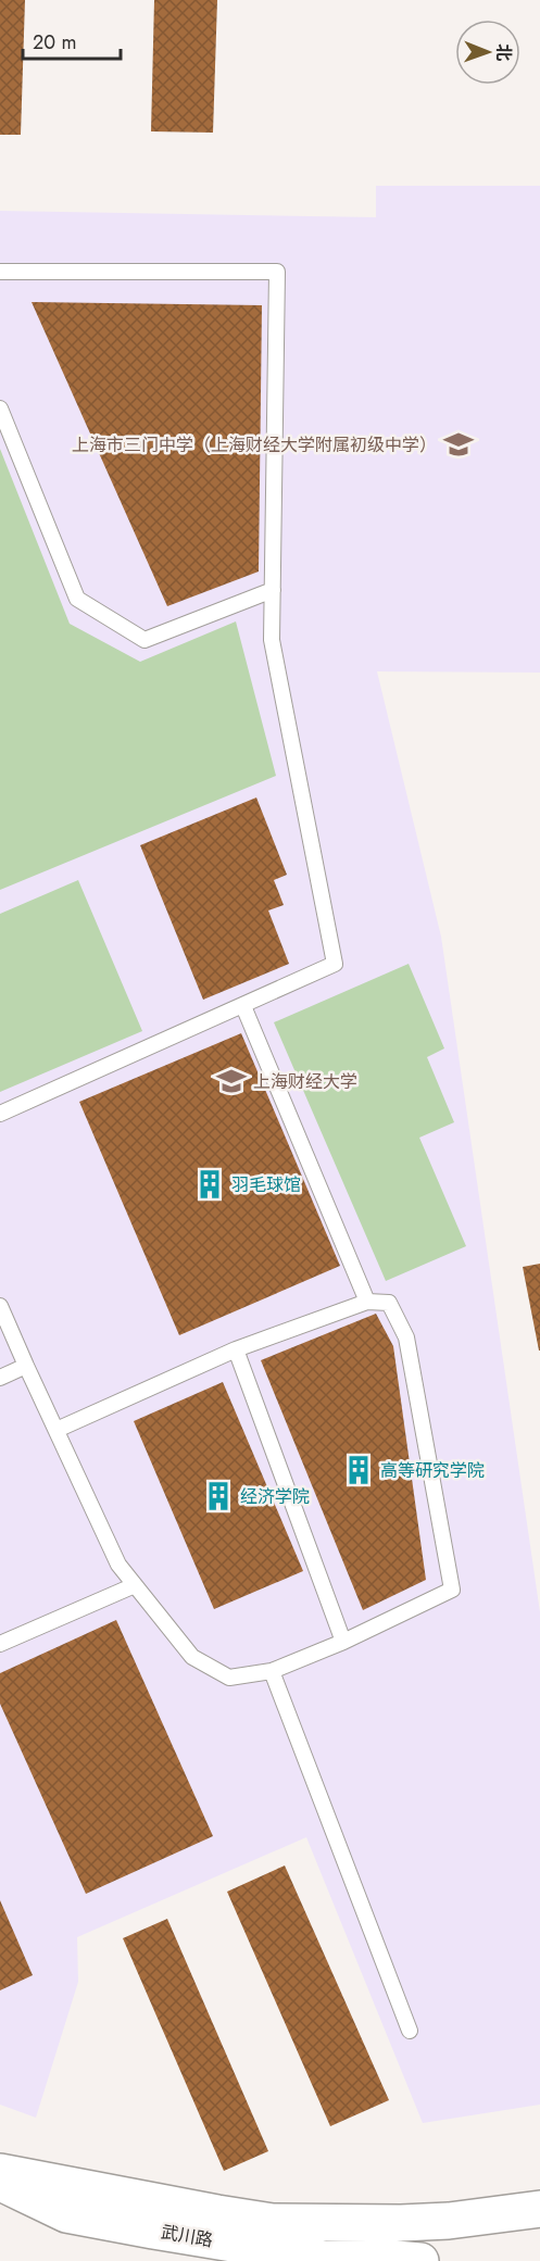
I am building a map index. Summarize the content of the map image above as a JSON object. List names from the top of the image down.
{
  "streets": {
    "street": ["武川路"]
  },
  "places": {
    "school or university": ["上海市三门中学（上海财经大学附属初级中学）", "上海财经大学"],
    "building": ["羽毛球馆", "高等研究学院", "经济学院"]
  },
  "scale_bar": "20 m",
  "north": "right"
}
